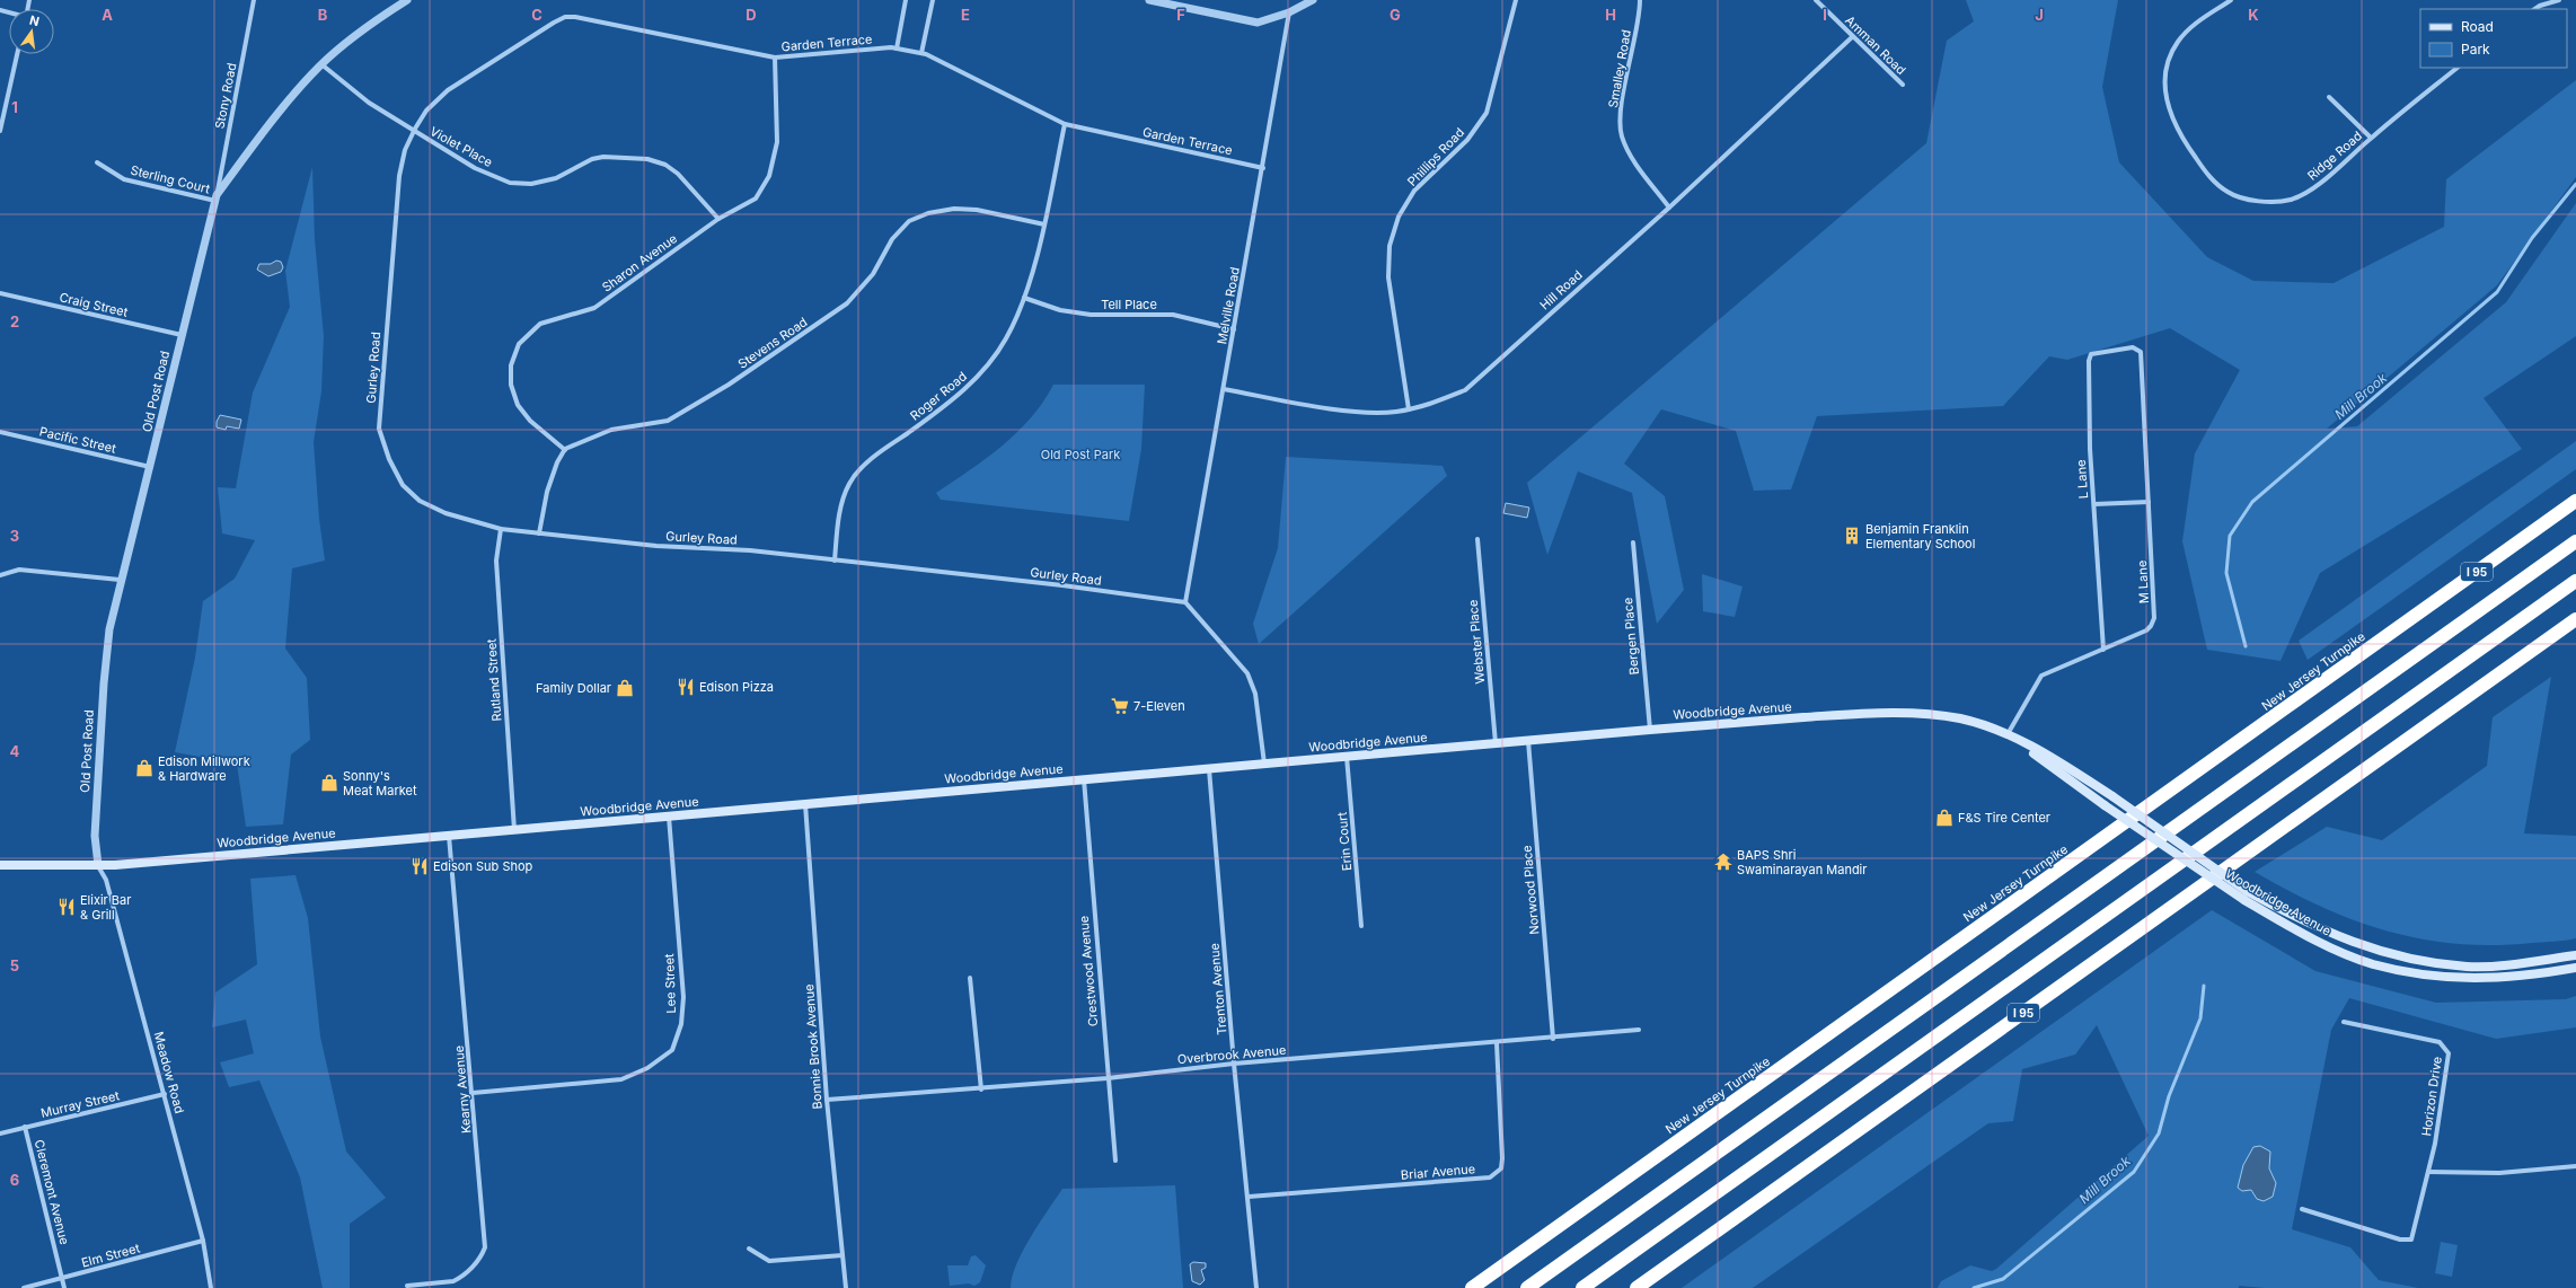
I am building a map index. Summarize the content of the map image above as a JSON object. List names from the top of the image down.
{
  "streets": {
    "highway": ["I 95", "New Jersey Turnpike"],
    "main road": ["Woodbridge Avenue"],
    "street": [
      "Garden Terrace",
      "Amman Road",
      "Smalley Road",
      "Stony Road",
      "Violet Place",
      "Ridge Road",
      "Phillips Road",
      "Sterling Court",
      "Sharon Avenue",
      "Hill Road",
      "Craig Street",
      "Tell Place",
      "Melville Road",
      "Stevens Road",
      "Gurley Road",
      "Old Post Road",
      "Roger Road",
      "Pacific Street",
      "L Lane",
      "M Lane",
      "Bergen Place",
      "Webster Place",
      "Rutland Street",
      "Erin Court",
      "Norwood Place",
      "Crestwood Avenue",
      "Lee Street",
      "Trenton Avenue",
      "Bonnie Brook Avenue",
      "Overbrook Avenue",
      "Meadow Road",
      "Kearny Avenue",
      "Horizon Drive",
      "Murray Street",
      "Briar Avenue",
      "Cleremont Avenue",
      "Elm Street"
    ]
  },
  "crossings": [
    ["Garden Terrace", "Violet Place"],
    ["Garden Terrace", "Sharon Avenue"],
    ["Garden Terrace", "Melville Road"],
    ["Garden Terrace", "Gurley Road"],
    ["Garden Terrace", "Roger Road"],
    ["Amman Road", "Hill Road"],
    ["Smalley Road", "Hill Road"],
    ["Stony Road", "Sterling Court"],
    ["Stony Road", "Old Post Road"],
    ["Violet Place", "Sharon Avenue"],
    ["Violet Place", "Gurley Road"],
    ["Violet Place", "Old Post Road"],
    ["Phillips Road", "Hill Road"],
    ["Sterling Court", "Old Post Road"],
    ["Sharon Avenue", "Stevens Road"],
    ["Hill Road", "Melville Road"],
    ["Craig Street", "Old Post Road"],
    ["Tell Place", "Melville Road"],
    ["Tell Place", "Roger Road"],
    ["Melville Road", "Gurley Road"],
    ["Stevens Road", "Roger Road"],
    ["Gurley Road", "Roger Road"],
    ["Gurley Road", "Rutland Street"],
    ["Old Post Road", "Pacific Street"],
    ["Old Post Road", "Woodbridge Avenue"],
    ["Old Post Road", "Meadow Road"],
    ["L Lane", "M Lane"],
    ["M Lane", "Woodbridge Avenue"],
    ["Bergen Place", "Woodbridge Avenue"],
    ["Webster Place", "Woodbridge Avenue"],
    ["Rutland Street", "Woodbridge Avenue"],
    ["Woodbridge Avenue", "Erin Court"],
    ["Woodbridge Avenue", "Norwood Place"],
    ["Woodbridge Avenue", "Crestwood Avenue"],
    ["Woodbridge Avenue", "Lee Street"],
    ["Woodbridge Avenue", "Trenton Avenue"],
    ["Woodbridge Avenue", "Bonnie Brook Avenue"],
    ["Woodbridge Avenue", "Meadow Road"],
    ["Woodbridge Avenue", "Kearny Avenue"],
    ["Norwood Place", "Overbrook Avenue"],
    ["Crestwood Avenue", "Overbrook Avenue"],
    ["Lee Street", "Kearny Avenue"],
    ["Trenton Avenue", "Overbrook Avenue"],
    ["Trenton Avenue", "Briar Avenue"],
    ["Bonnie Brook Avenue", "Overbrook Avenue"],
    ["Overbrook Avenue", "Briar Avenue"],
    ["Meadow Road", "Murray Street"],
    ["Meadow Road", "Elm Street"],
    ["Murray Street", "Cleremont Avenue"],
    ["Cleremont Avenue", "Elm Street"]
  ],
  "water": ["Mill Brook"],
  "parks": ["Old Post Park"],
  "places": {
    "building": ["Benjamin Franklin Elementary School"],
    "restaurant": ["Edison Pizza", "Edison Sub Shop", "Elixir Bar & Grill"],
    "shop": [
      "Family Dollar",
      "Edison Millwork & Hardware",
      "Sonny's Meat Market",
      "F&S Tire Center"
    ],
    "supermarket": ["7-Eleven"],
    "temple": ["BAPS Shri Swaminarayan Mandir"]
  },
  "legend": ["Road", "Park"],
  "north": "top",
  "grid": {
    "columns": [
      "A",
      "B",
      "C",
      "D",
      "E",
      "F",
      "G",
      "H",
      "I",
      "J",
      "K"
    ],
    "rows": [
      "1",
      "2",
      "3",
      "4",
      "5",
      "6"
    ]
  }
}
